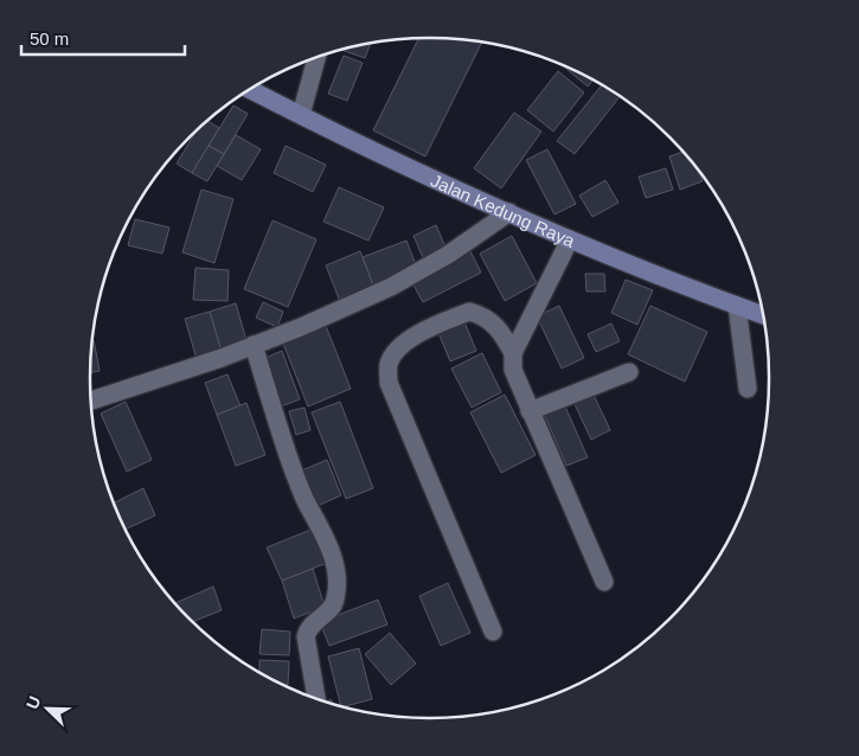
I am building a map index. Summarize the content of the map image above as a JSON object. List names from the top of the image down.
{
  "streets": {
    "street": ["Jalan Kedung Raya"]
  },
  "scale_bar": "50 m",
  "north": "top left"
}
